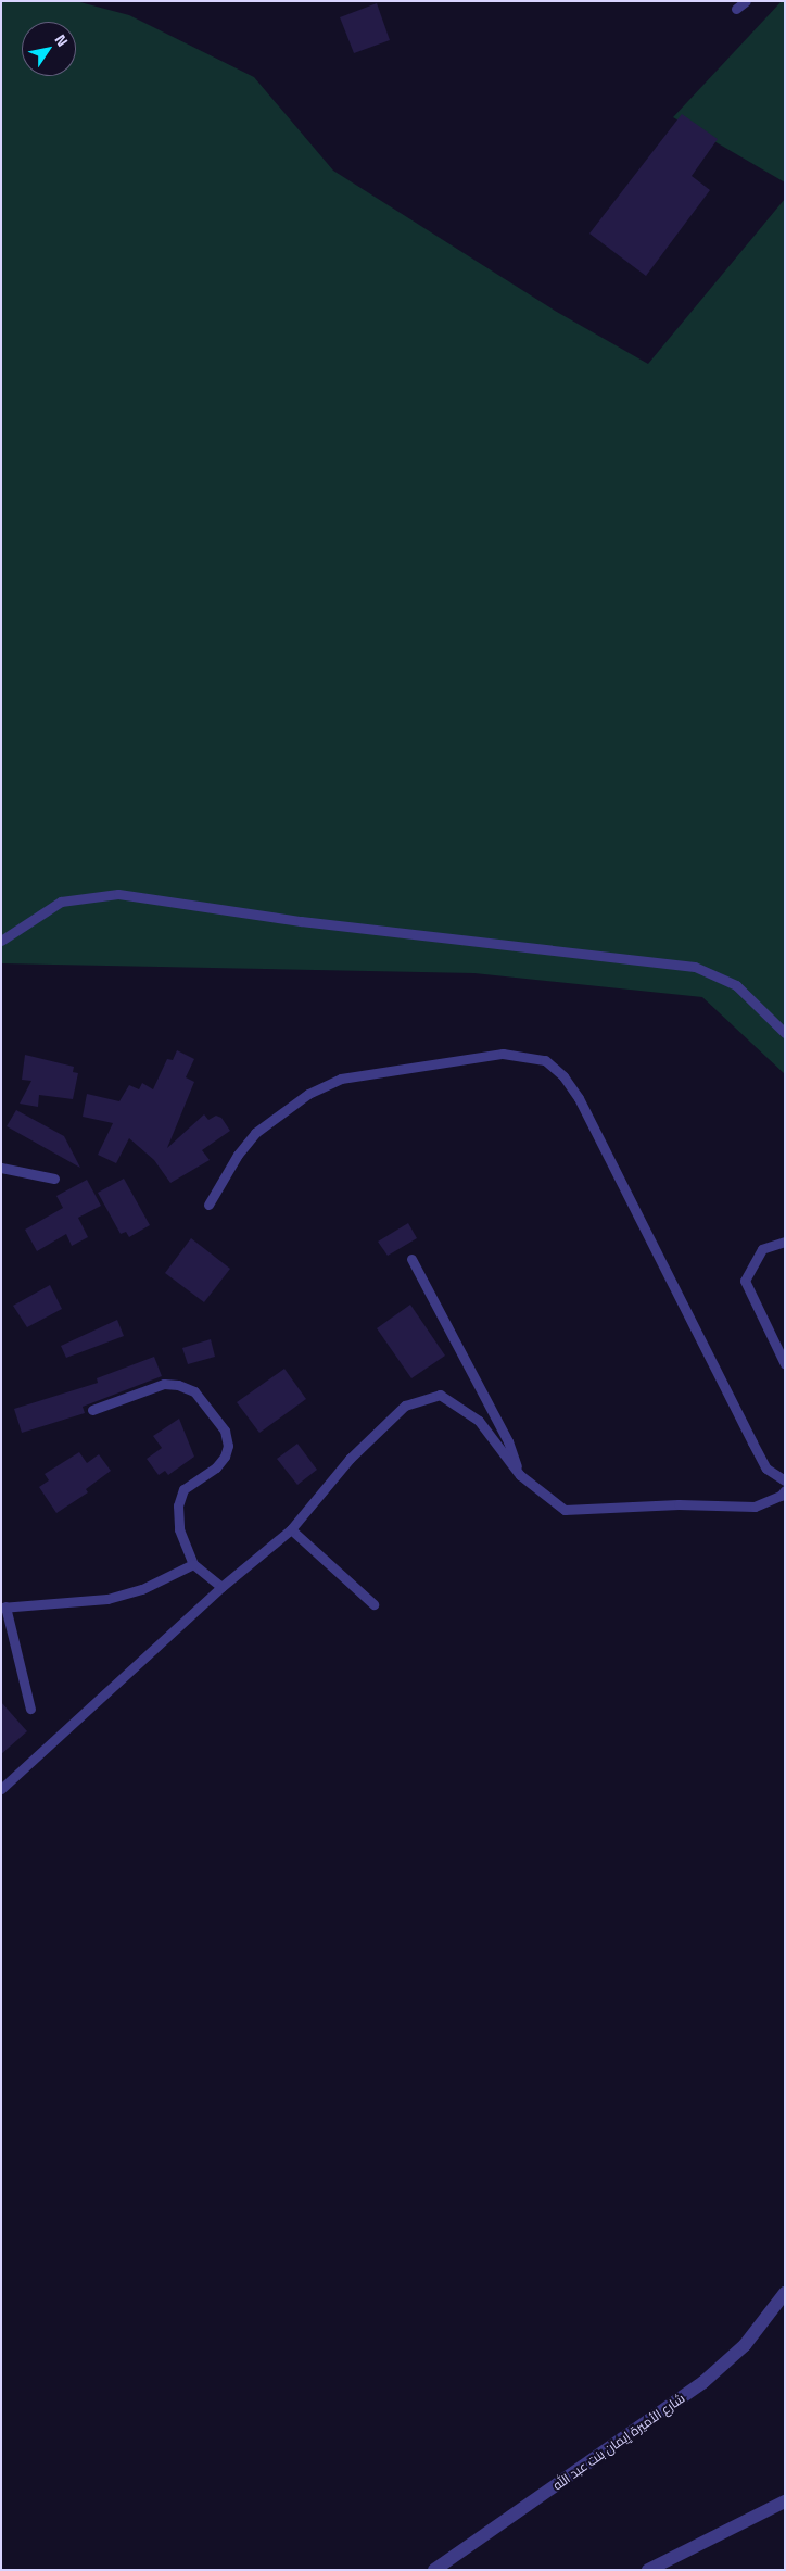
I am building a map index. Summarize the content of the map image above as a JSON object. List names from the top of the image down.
{
  "streets": {
    "street": ["شارع الأميرة إيمان بنت عبد الله"]
  },
  "north": "top right"
}
